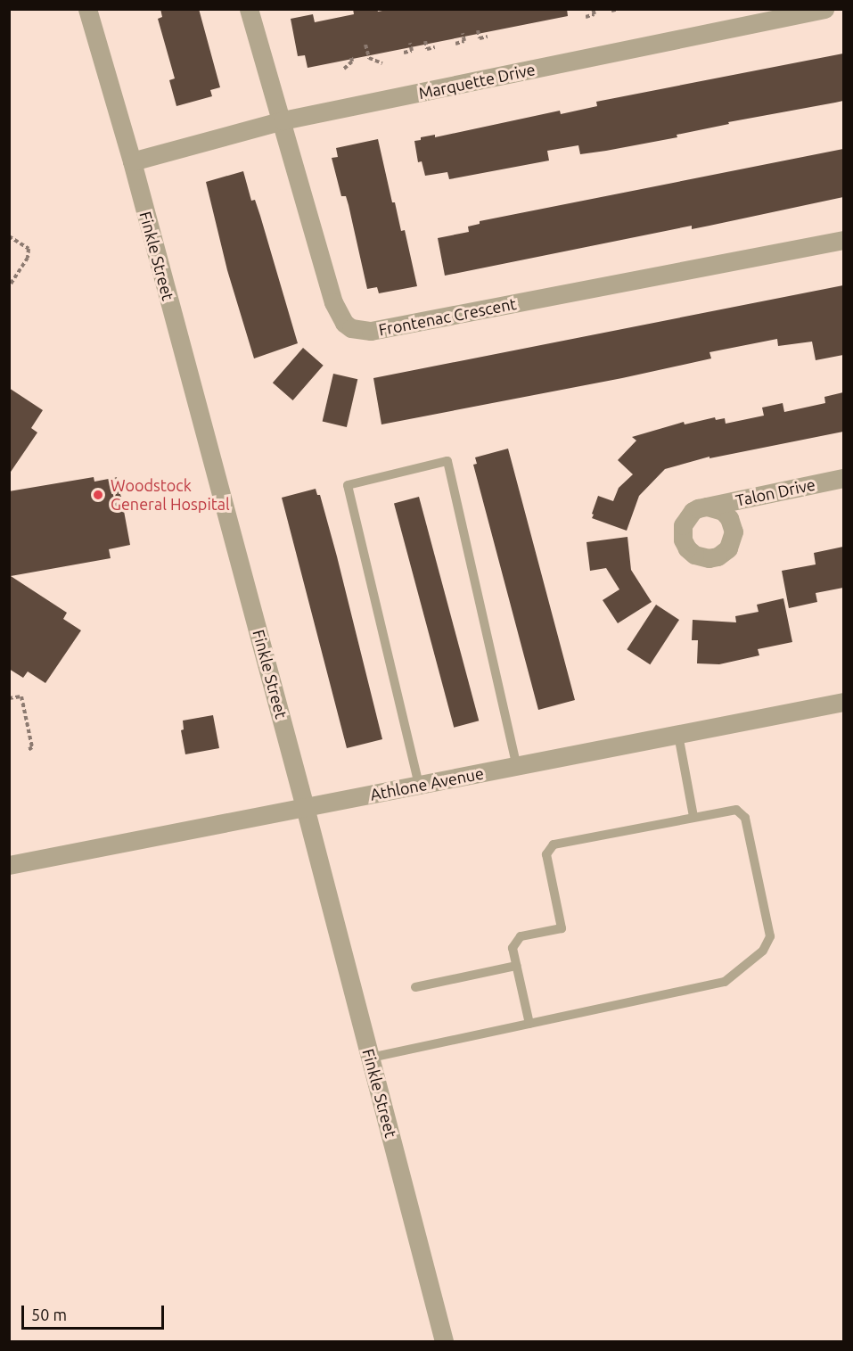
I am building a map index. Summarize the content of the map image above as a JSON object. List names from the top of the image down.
{
  "streets": {
    "street": [
      "Marquette Drive",
      "Finkle Street",
      "Frontenac Crescent",
      "Talon Drive",
      "Athlone Avenue"
    ]
  },
  "crossings": [
    ["Marquette Drive", "Finkle Street"],
    ["Marquette Drive", "Frontenac Crescent"],
    ["Finkle Street", "Athlone Avenue"]
  ],
  "places": ["Woodstock General Hospital"],
  "scale_bar": "50 m"
}
